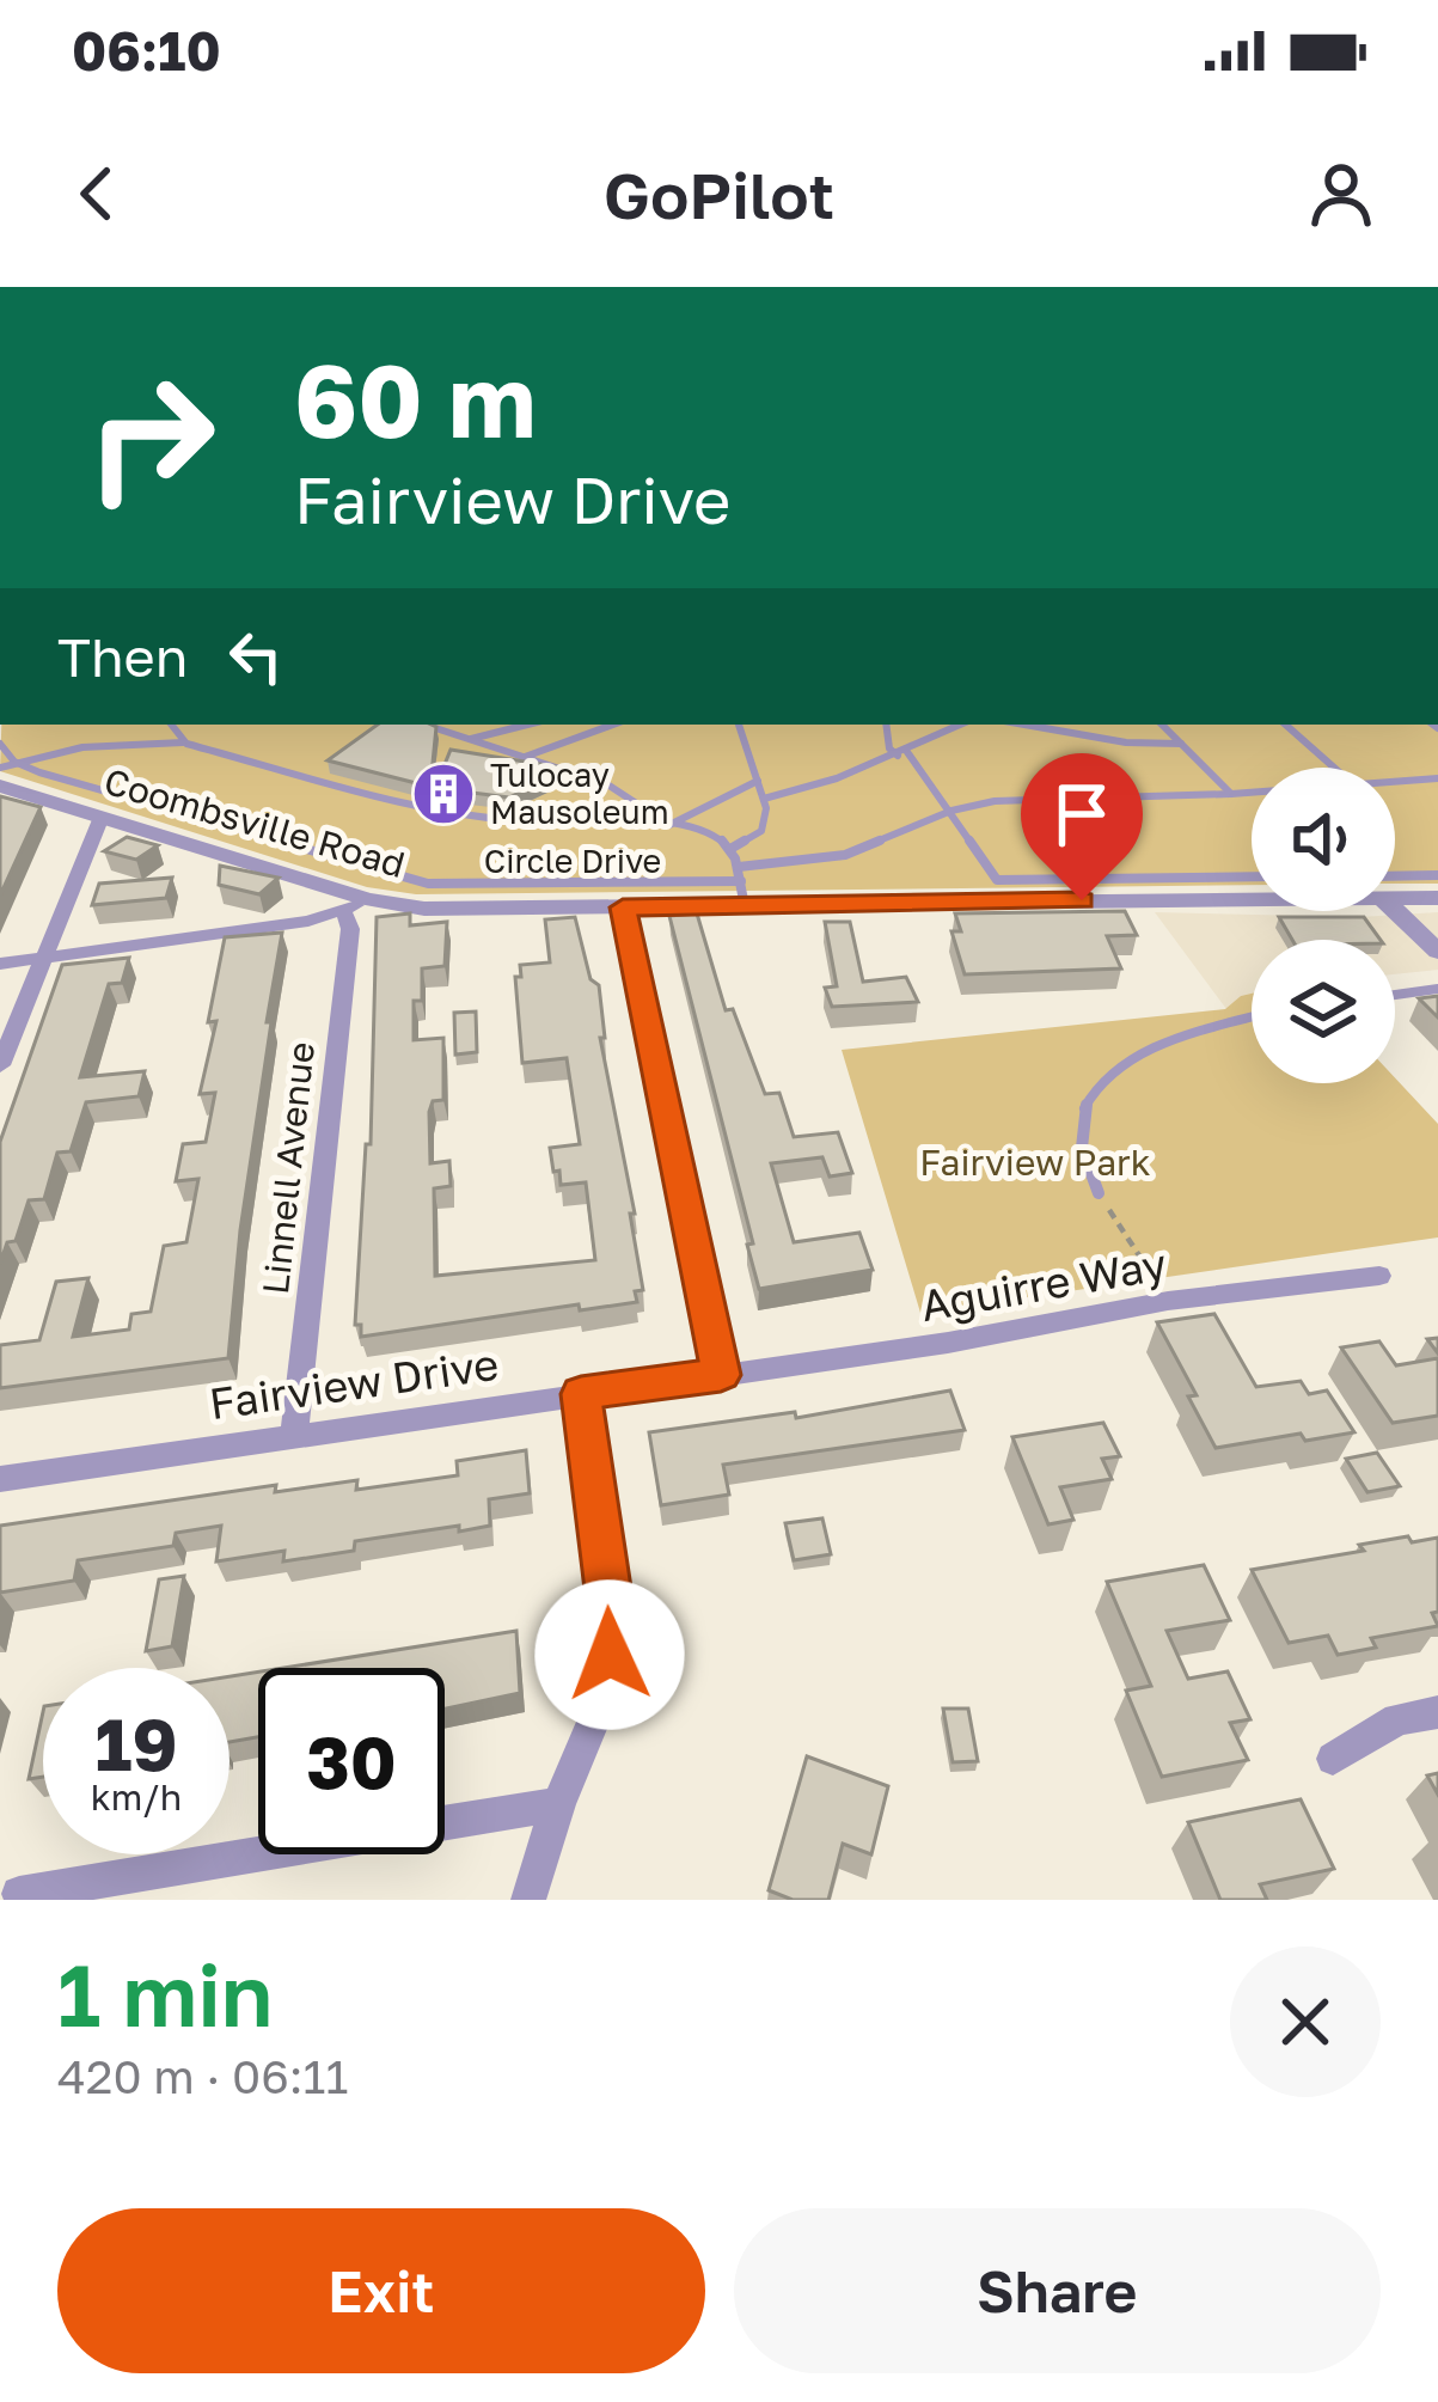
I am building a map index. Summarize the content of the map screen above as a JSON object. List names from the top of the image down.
{
  "streets": {
    "street": [
      "Coombsville Road",
      "Linnell Avenue",
      "Aguirre Way",
      "Fairview Drive"
    ],
    "lane": ["Circle Drive"]
  },
  "crossings": [
    ["Coombsville Road", "Circle Drive"],
    ["Coombsville Road", "Linnell Avenue"],
    ["Linnell Avenue", "Fairview Drive"],
    ["Aguirre Way", "Fairview Drive"]
  ],
  "parks": ["Fairview Park"],
  "places": {
    "building": ["Tulocay Mausoleum"]
  },
  "page": {
    "status": "06:10",
    "header": "GoPilot",
    "turn": ["60 m", "Fairview Drive"],
    "then": "Then",
    "speed": "19 km/h",
    "limit": "30",
    "heading": ["1 min", "420 m · 06:11"],
    "buttons": ["Exit", "Share"]
  }
}
